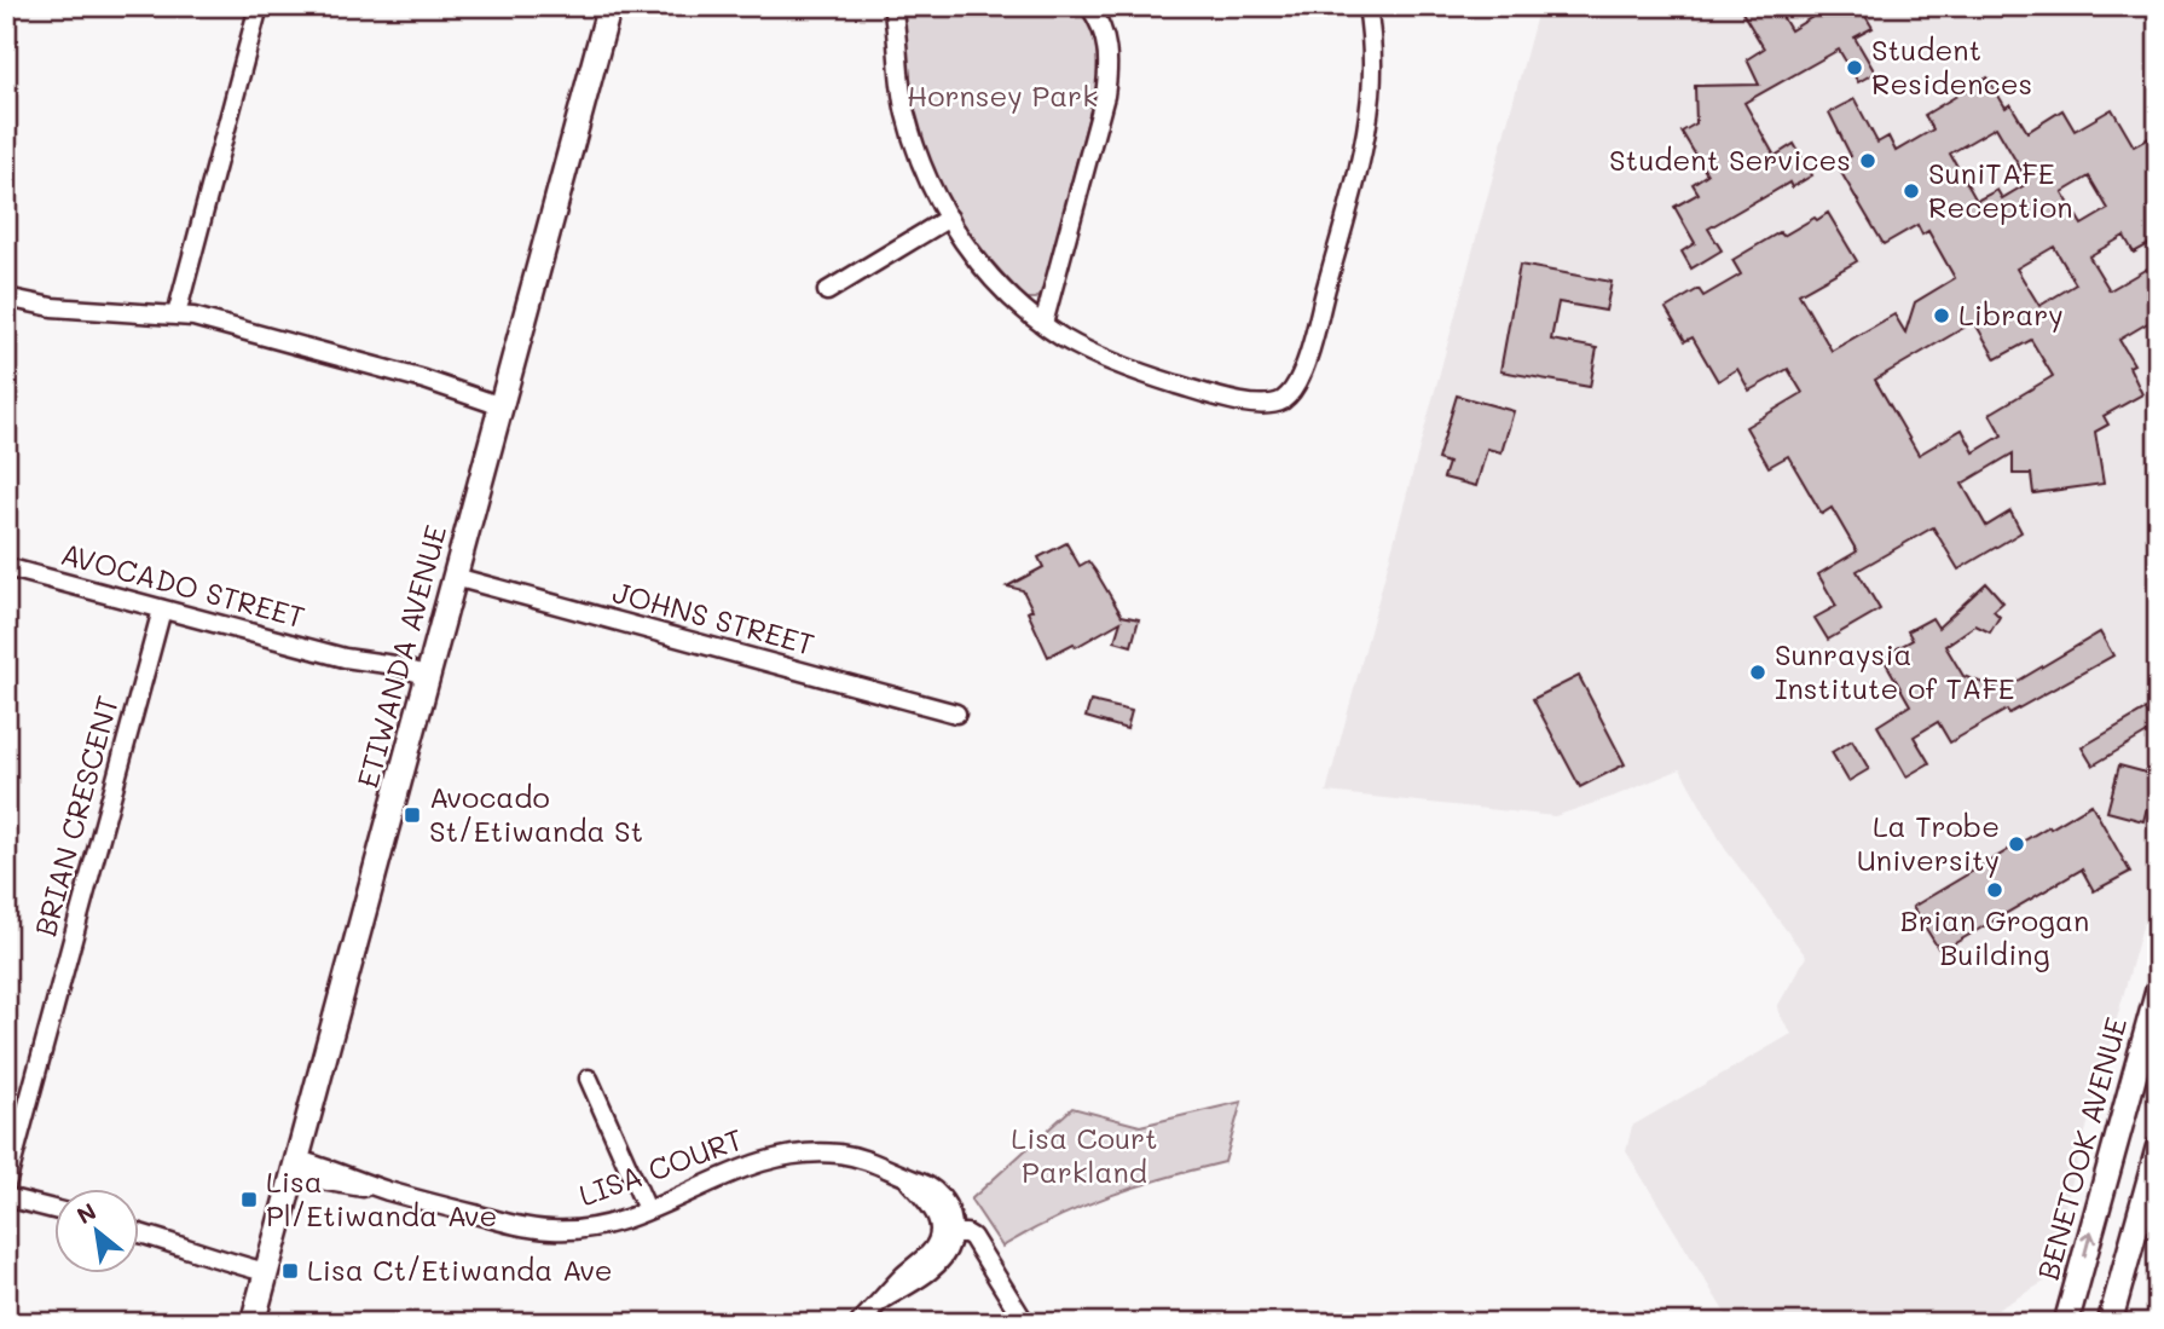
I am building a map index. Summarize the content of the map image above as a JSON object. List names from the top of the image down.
{
  "streets": {
    "street": [
      "AVOCADO STREET",
      "JOHNS STREET",
      "ETIWANDA AVENUE",
      "BRIAN CRESCENT",
      "BENETOOK AVENUE",
      "LISA COURT"
    ]
  },
  "crossings": [
    ["AVOCADO STREET", "ETIWANDA AVENUE"],
    ["AVOCADO STREET", "BRIAN CRESCENT"],
    ["JOHNS STREET", "ETIWANDA AVENUE"],
    ["ETIWANDA AVENUE", "LISA COURT"]
  ],
  "parks": ["Hornsey Park", "Lisa Court Parkland"],
  "places": {
    "other": [
      "Student Residences",
      "Student Services",
      "SuniTAFE Reception",
      "Library",
      "Sunraysia Institute of TAFE",
      "La Trobe University",
      "Brian Grogan Building"
    ],
    "transit": ["Avocado St/Etiwanda St", "Lisa Pl/Etiwanda Ave", "Lisa Ct/Etiwanda Ave"]
  },
  "north": "top left"
}
